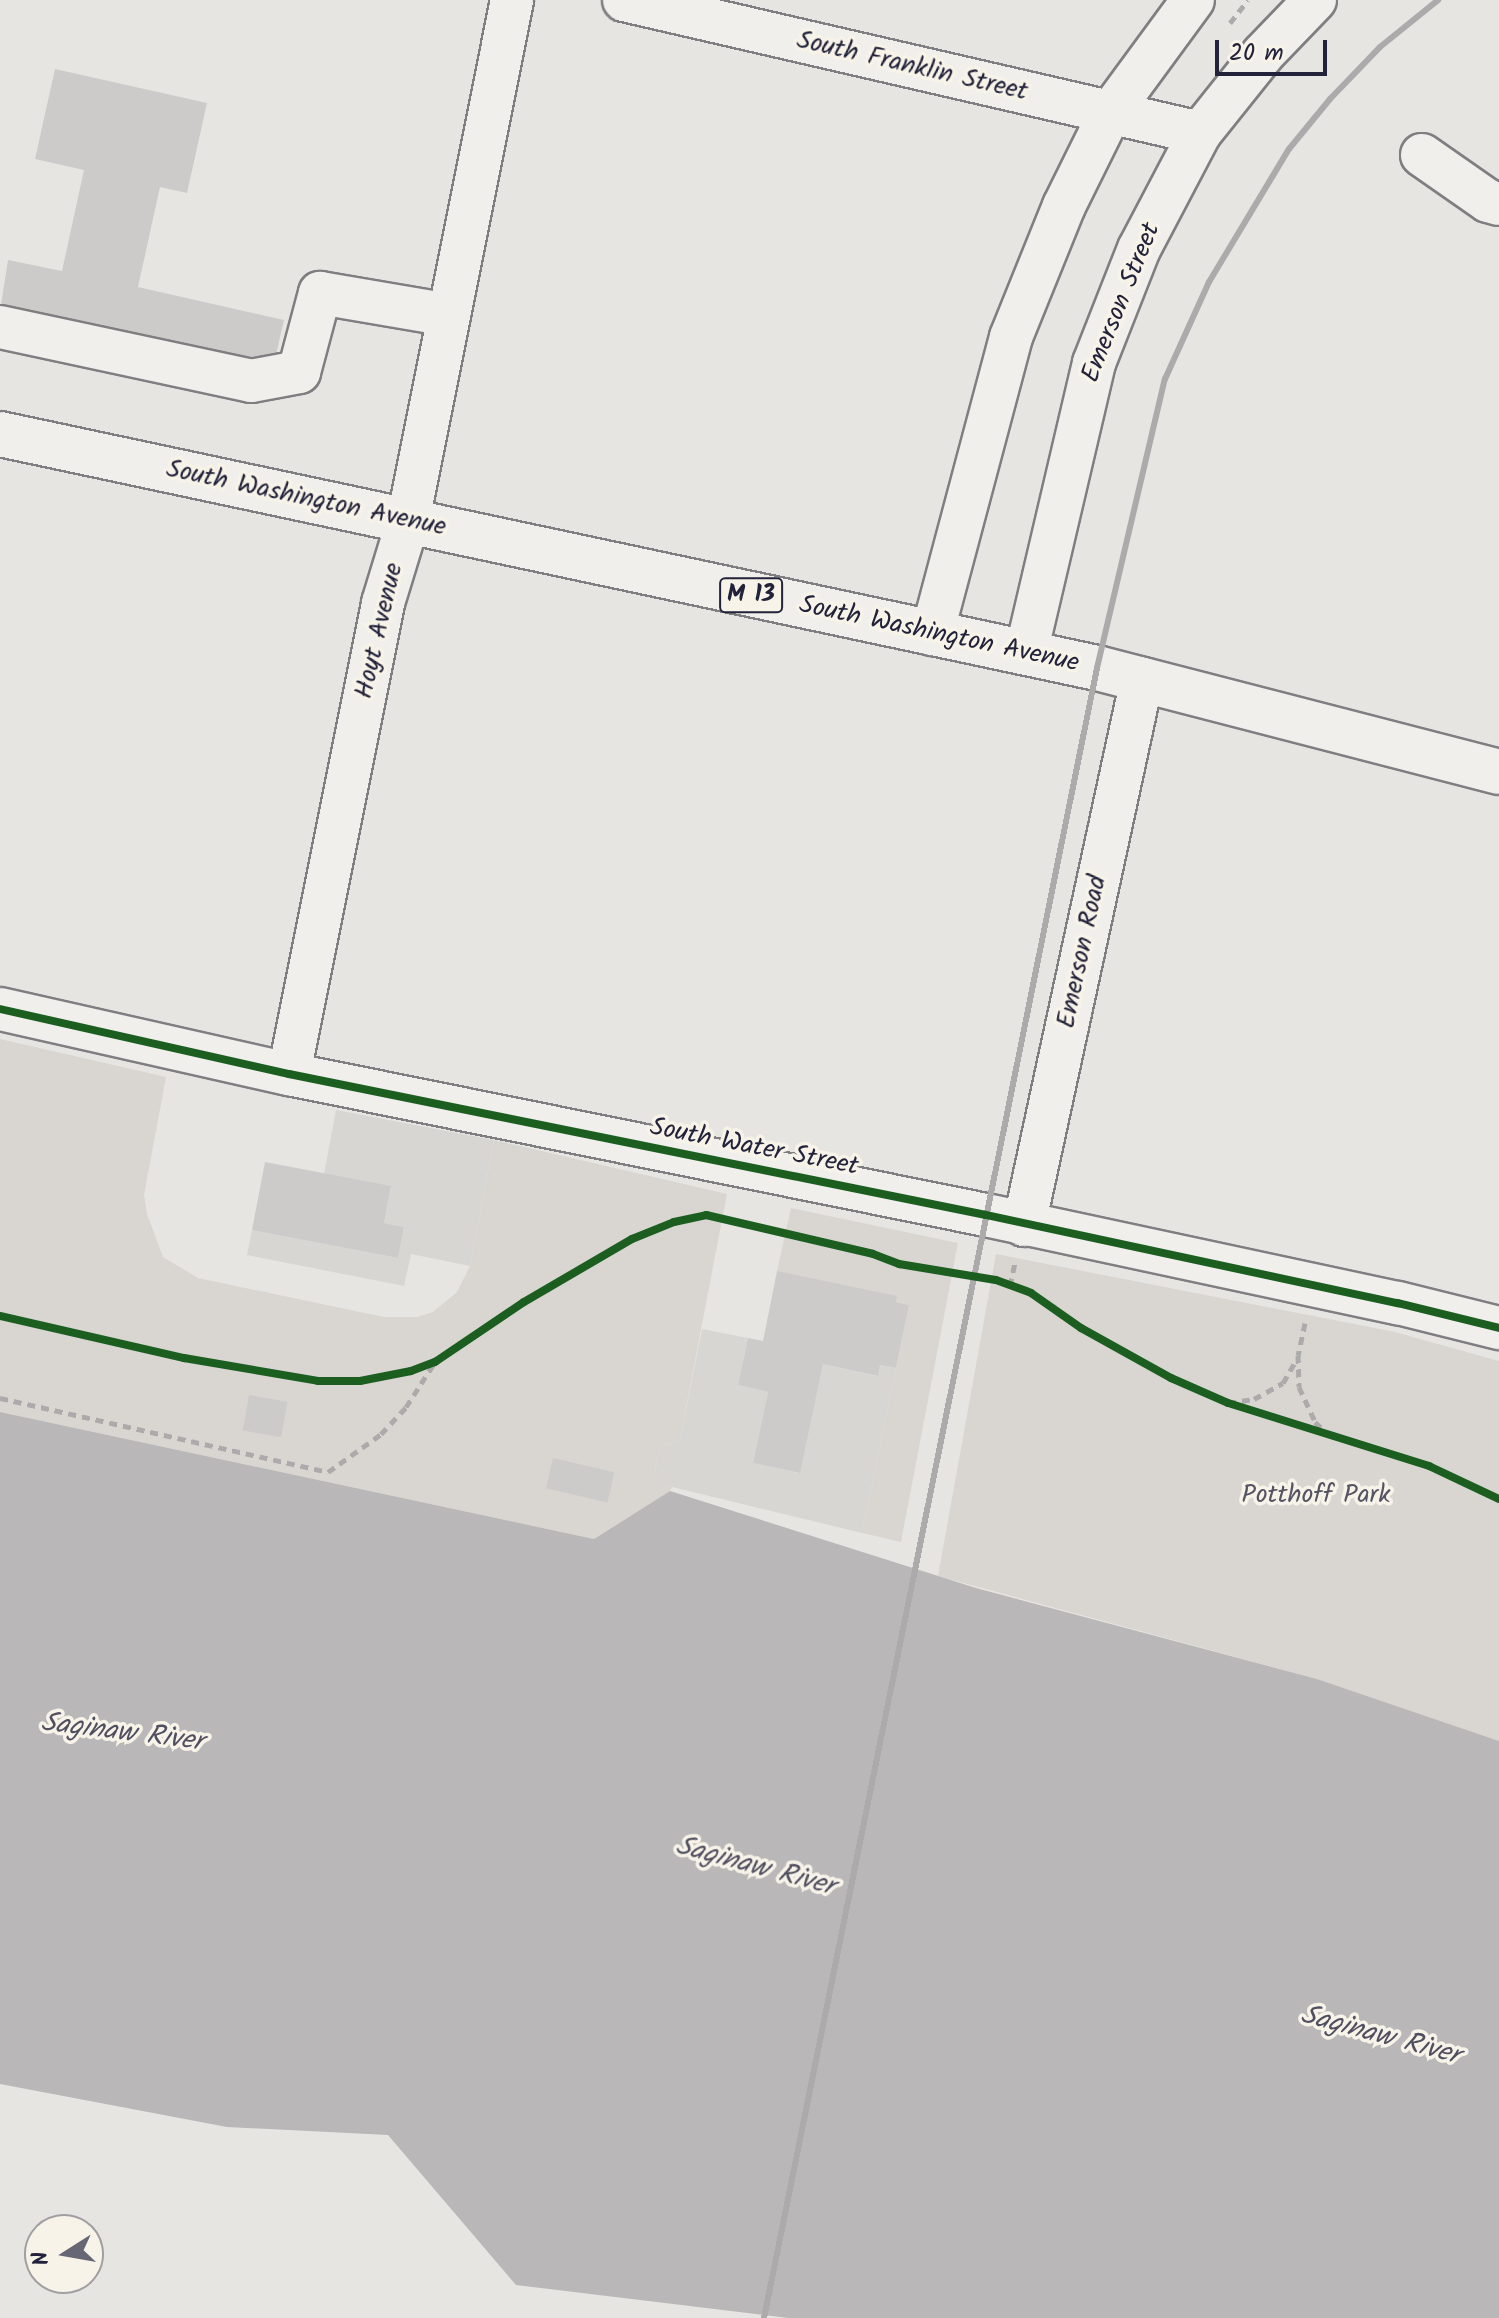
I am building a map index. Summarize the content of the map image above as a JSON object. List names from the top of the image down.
{
  "streets": {
    "main road": ["South Washington Avenue", "M 13"],
    "street": [
      "South Franklin Street",
      "Emerson Street",
      "Hoyt Avenue",
      "Emerson Road",
      "South Water Street"
    ]
  },
  "crossings": [
    ["South Franklin Street", "Emerson Street"],
    ["Emerson Street", "South Washington Avenue"],
    ["South Washington Avenue", "Hoyt Avenue"],
    ["South Washington Avenue", "Emerson Road"],
    ["Hoyt Avenue", "South Water Street"],
    ["Emerson Road", "South Water Street"]
  ],
  "water": ["Saginaw River"],
  "parks": ["Potthoff Park"],
  "scale_bar": "20 m",
  "north": "left"
}
